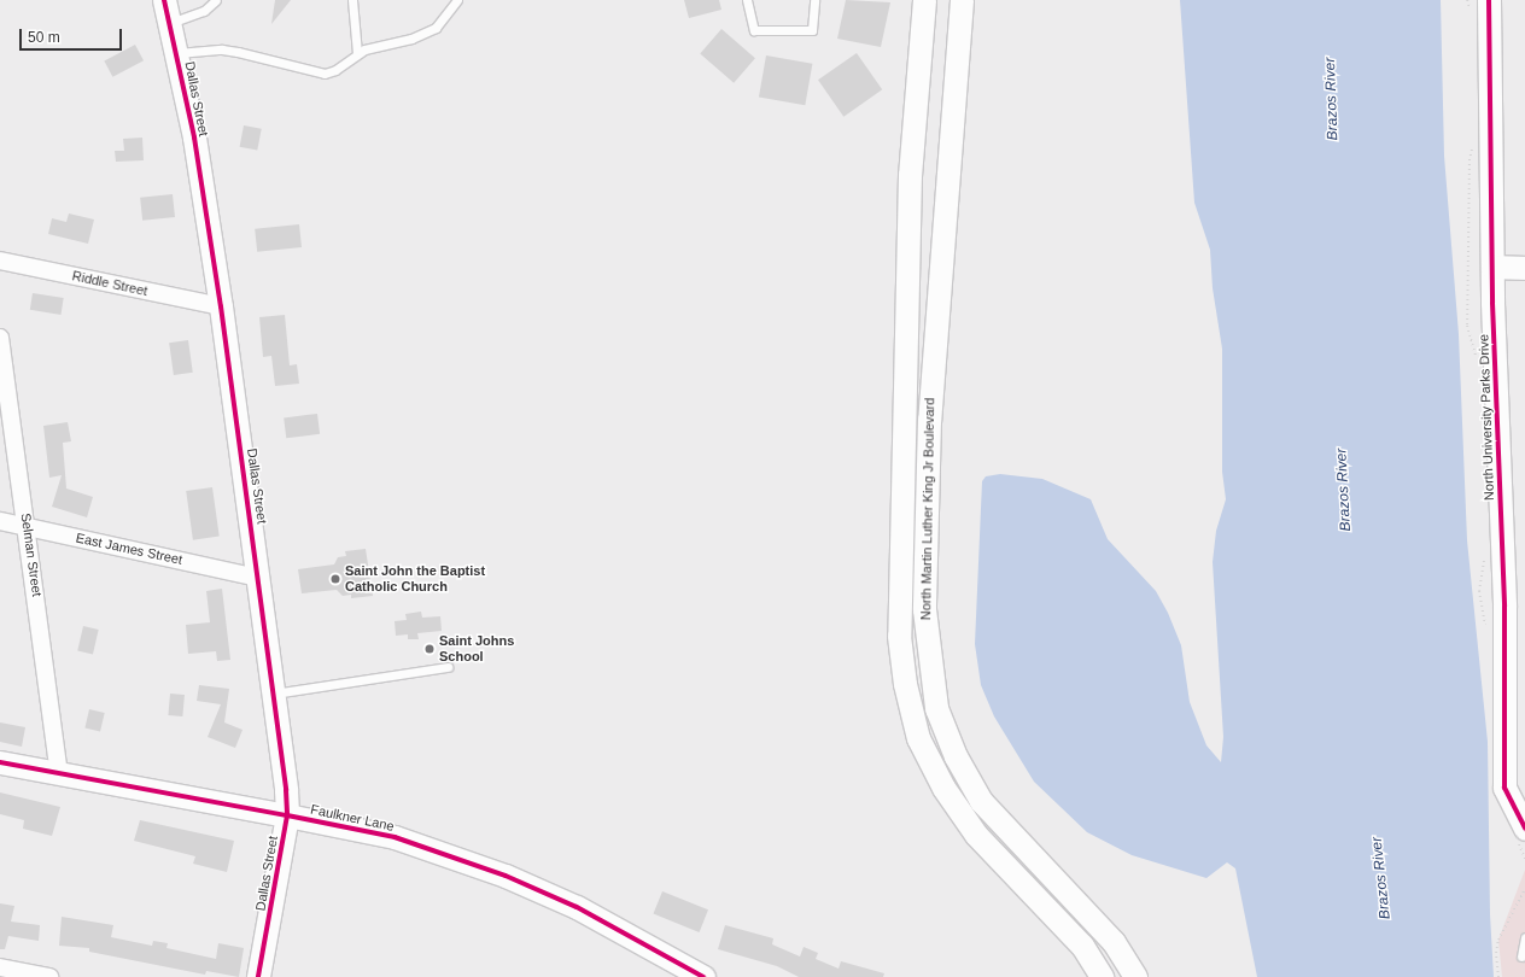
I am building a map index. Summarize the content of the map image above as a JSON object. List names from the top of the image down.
{
  "streets": {
    "street": [
      "Dallas Street",
      "Riddle Street",
      "North University Parks Drive",
      "North Martin Luther King Jr Boulevard",
      "East James Street",
      "Selman Street",
      "Faulkner Lane"
    ]
  },
  "crossings": [
    ["Dallas Street", "Riddle Street"],
    ["Dallas Street", "East James Street"],
    ["Dallas Street", "Faulkner Lane"],
    ["East James Street", "Selman Street"],
    ["Selman Street", "Faulkner Lane"]
  ],
  "water": ["Brazos River"],
  "places": ["Saint John the Baptist Catholic Church", "Saint Johns School"],
  "scale_bar": "50 m"
}
